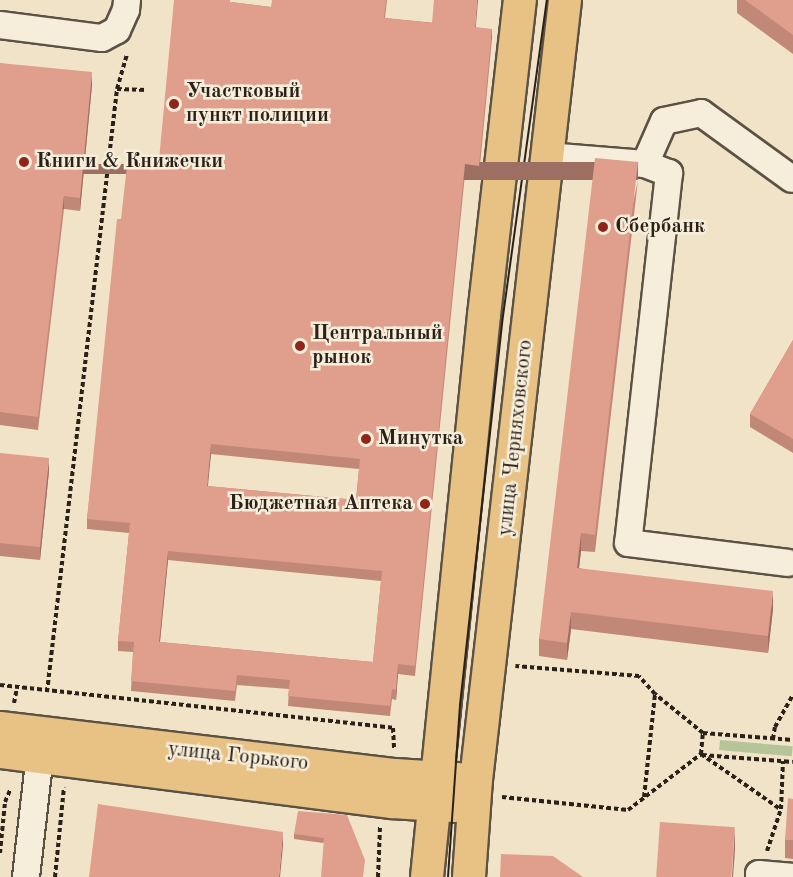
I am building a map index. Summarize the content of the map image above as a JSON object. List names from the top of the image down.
{
  "streets": {
    "main road": ["улица Черняховского", "улица Горького"]
  },
  "crossings": [
    ["улица Черняховского", "улица Горького"]
  ],
  "places": [
    "Участковый пункт полиции",
    "Книги & Книжечки",
    "Сбербанк",
    "Центральный рынок",
    "Минутка",
    "Бюджетная Аптека"
  ]
}
